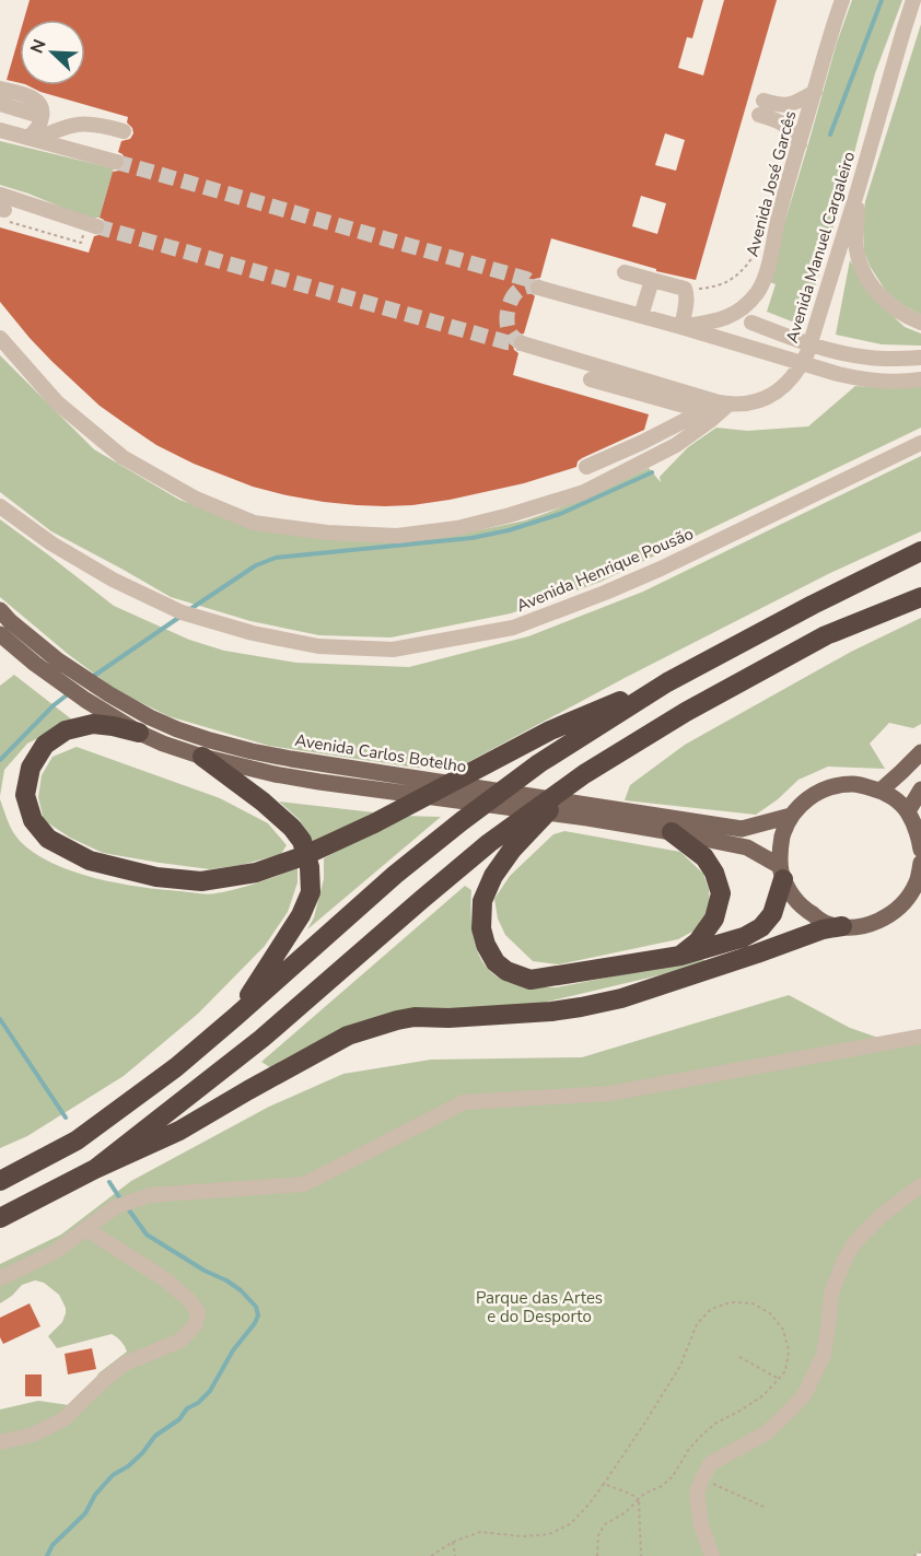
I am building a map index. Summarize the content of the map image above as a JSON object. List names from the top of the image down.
{
  "streets": {
    "main road": ["Avenida Carlos Botelho"],
    "street": ["Avenida José Garcês", "Avenida Manuel Cargaleiro", "Avenida Henrique Pousão"]
  },
  "parks": ["Parque das Artes e do Desporto"],
  "north": "top left"
}
